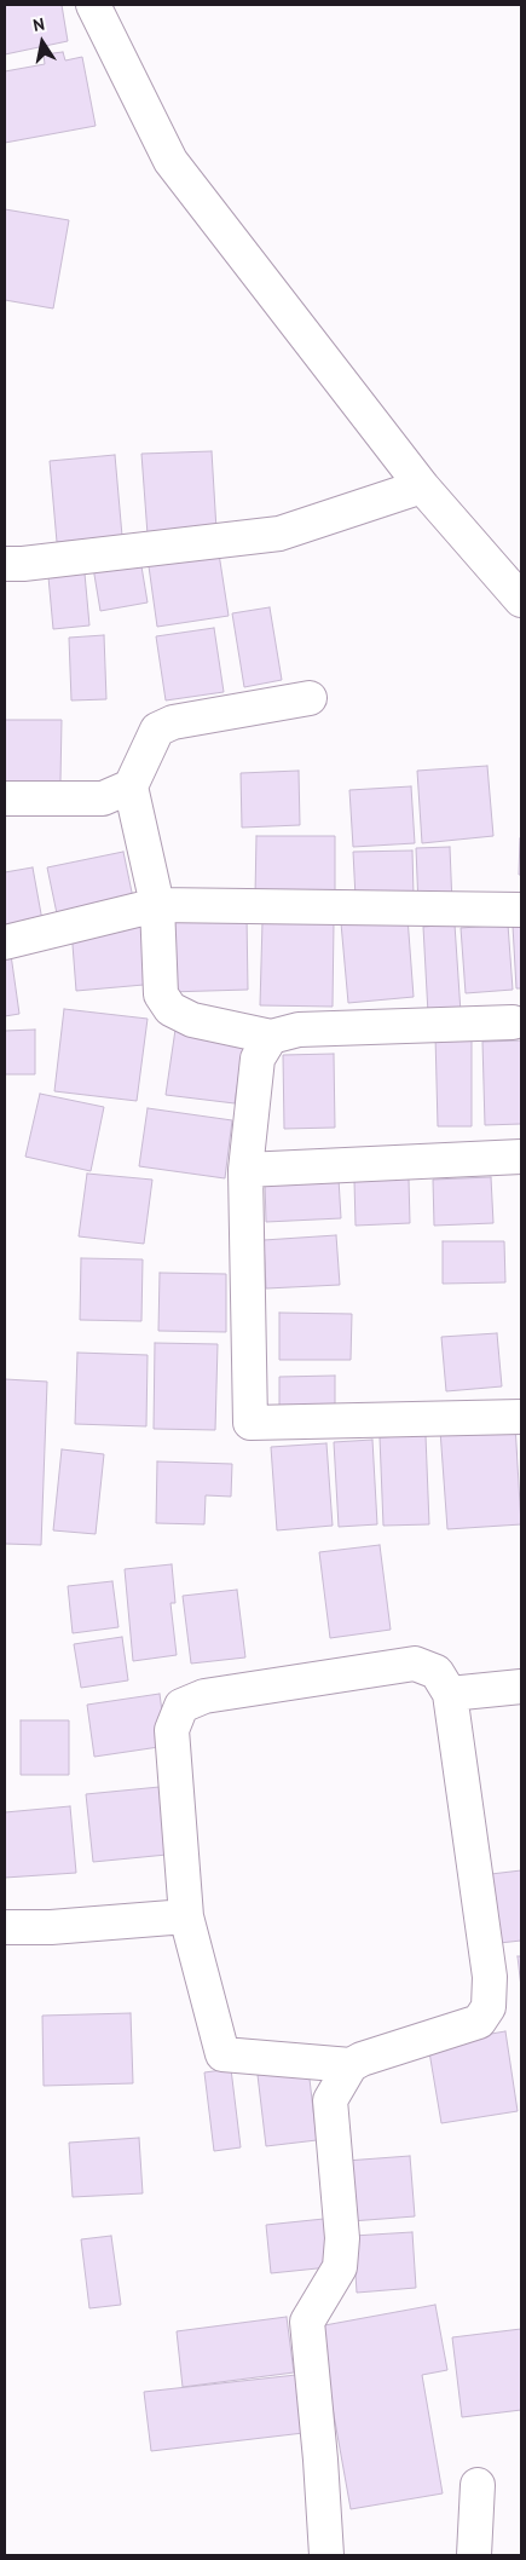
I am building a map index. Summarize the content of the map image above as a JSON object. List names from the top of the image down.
{
  "north": "top"
}
